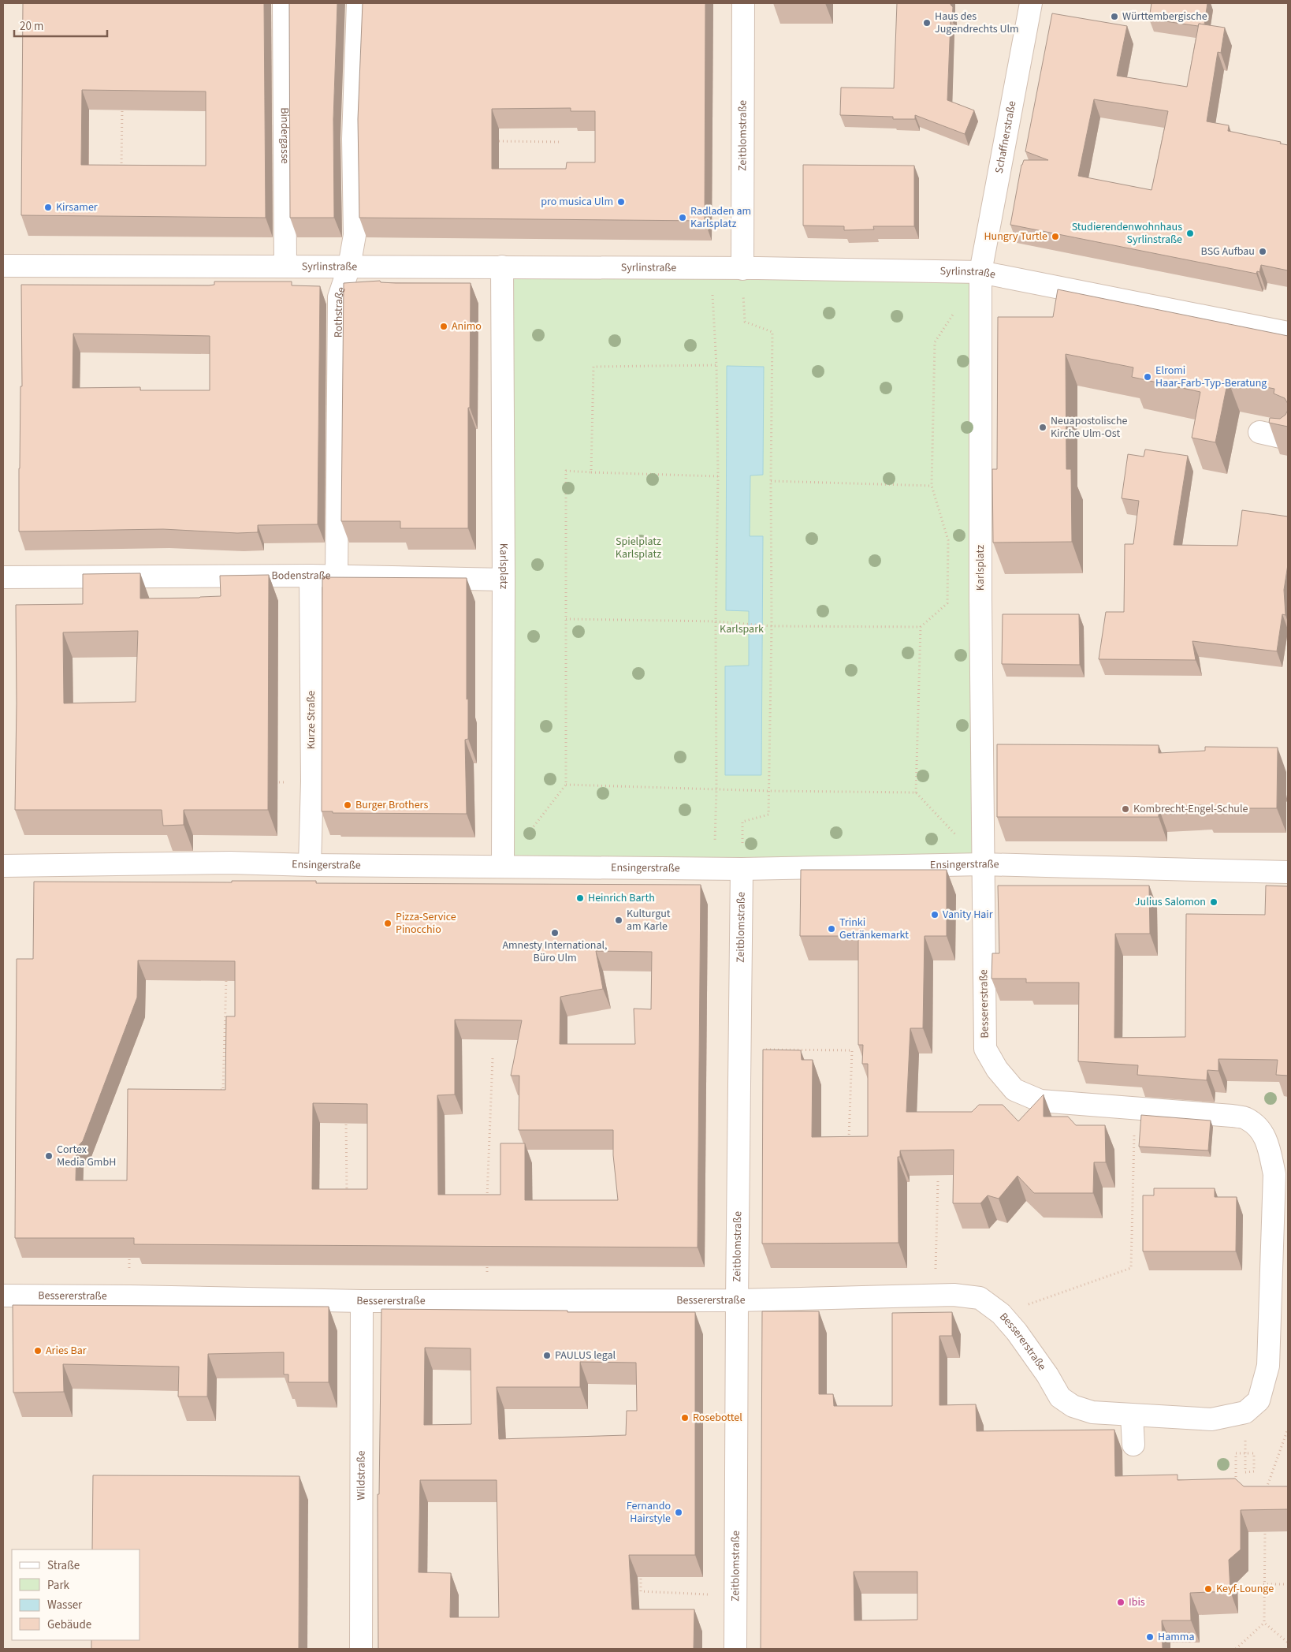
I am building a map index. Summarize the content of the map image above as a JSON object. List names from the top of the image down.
{
  "streets": {
    "street": [
      "Bindergasse",
      "Zeitblomstraße",
      "Schaffnerstraße",
      "Syrlinstraße",
      "Rothstraße",
      "Karlsplatz",
      "Bodenstraße",
      "Kurze Straße",
      "Ensingerstraße",
      "Bessererstraße",
      "Wildstraße"
    ]
  },
  "crossings": [
    ["Bindergasse", "Syrlinstraße"],
    ["Zeitblomstraße", "Syrlinstraße"],
    ["Zeitblomstraße", "Ensingerstraße"],
    ["Zeitblomstraße", "Bessererstraße"],
    ["Schaffnerstraße", "Syrlinstraße"],
    ["Schaffnerstraße", "Karlsplatz"],
    ["Syrlinstraße", "Rothstraße"],
    ["Syrlinstraße", "Karlsplatz"],
    ["Rothstraße", "Bodenstraße"],
    ["Karlsplatz", "Bodenstraße"],
    ["Karlsplatz", "Ensingerstraße"],
    ["Karlsplatz", "Bessererstraße"],
    ["Bodenstraße", "Kurze Straße"],
    ["Kurze Straße", "Ensingerstraße"],
    ["Ensingerstraße", "Bessererstraße"],
    ["Bessererstraße", "Wildstraße"]
  ],
  "parks": ["Spielplatz Karlsplatz", "Karlspark"],
  "places": [
    "Württembergische",
    "Haus des Jugendrechts Ulm",
    "pro musica Ulm",
    "Kirsamer",
    "Radladen am Karlsplatz",
    "Studierendenwohnhaus Syrlinstraße",
    "Hungry Turtle",
    "BSG Aufbau",
    "Animo",
    "Elromi Haar-Farb-Typ-Beratung",
    "Neuapostolische Kirche Ulm-Ost",
    "Burger Brothers",
    "Kombrecht-Engel-Schule",
    "Heinrich Barth",
    "Julius Salomon",
    "Vanity Hair",
    "Kulturgut am Karle",
    "Pizza-Service Pinocchio",
    "Trinki Getränkemarkt",
    "Amnesty International, Büro Ulm",
    "Cortex Media GmbH",
    "Aries Bar",
    "PAULUS legal",
    "Rosebottel",
    "Fernando Hairstyle",
    "Keyf-Lounge",
    "Ibis",
    "Hamma"
  ],
  "legend": [
    "Straße",
    "Park",
    "Wasser",
    "Gebäude"
  ],
  "scale_bar": "20 m"
}
